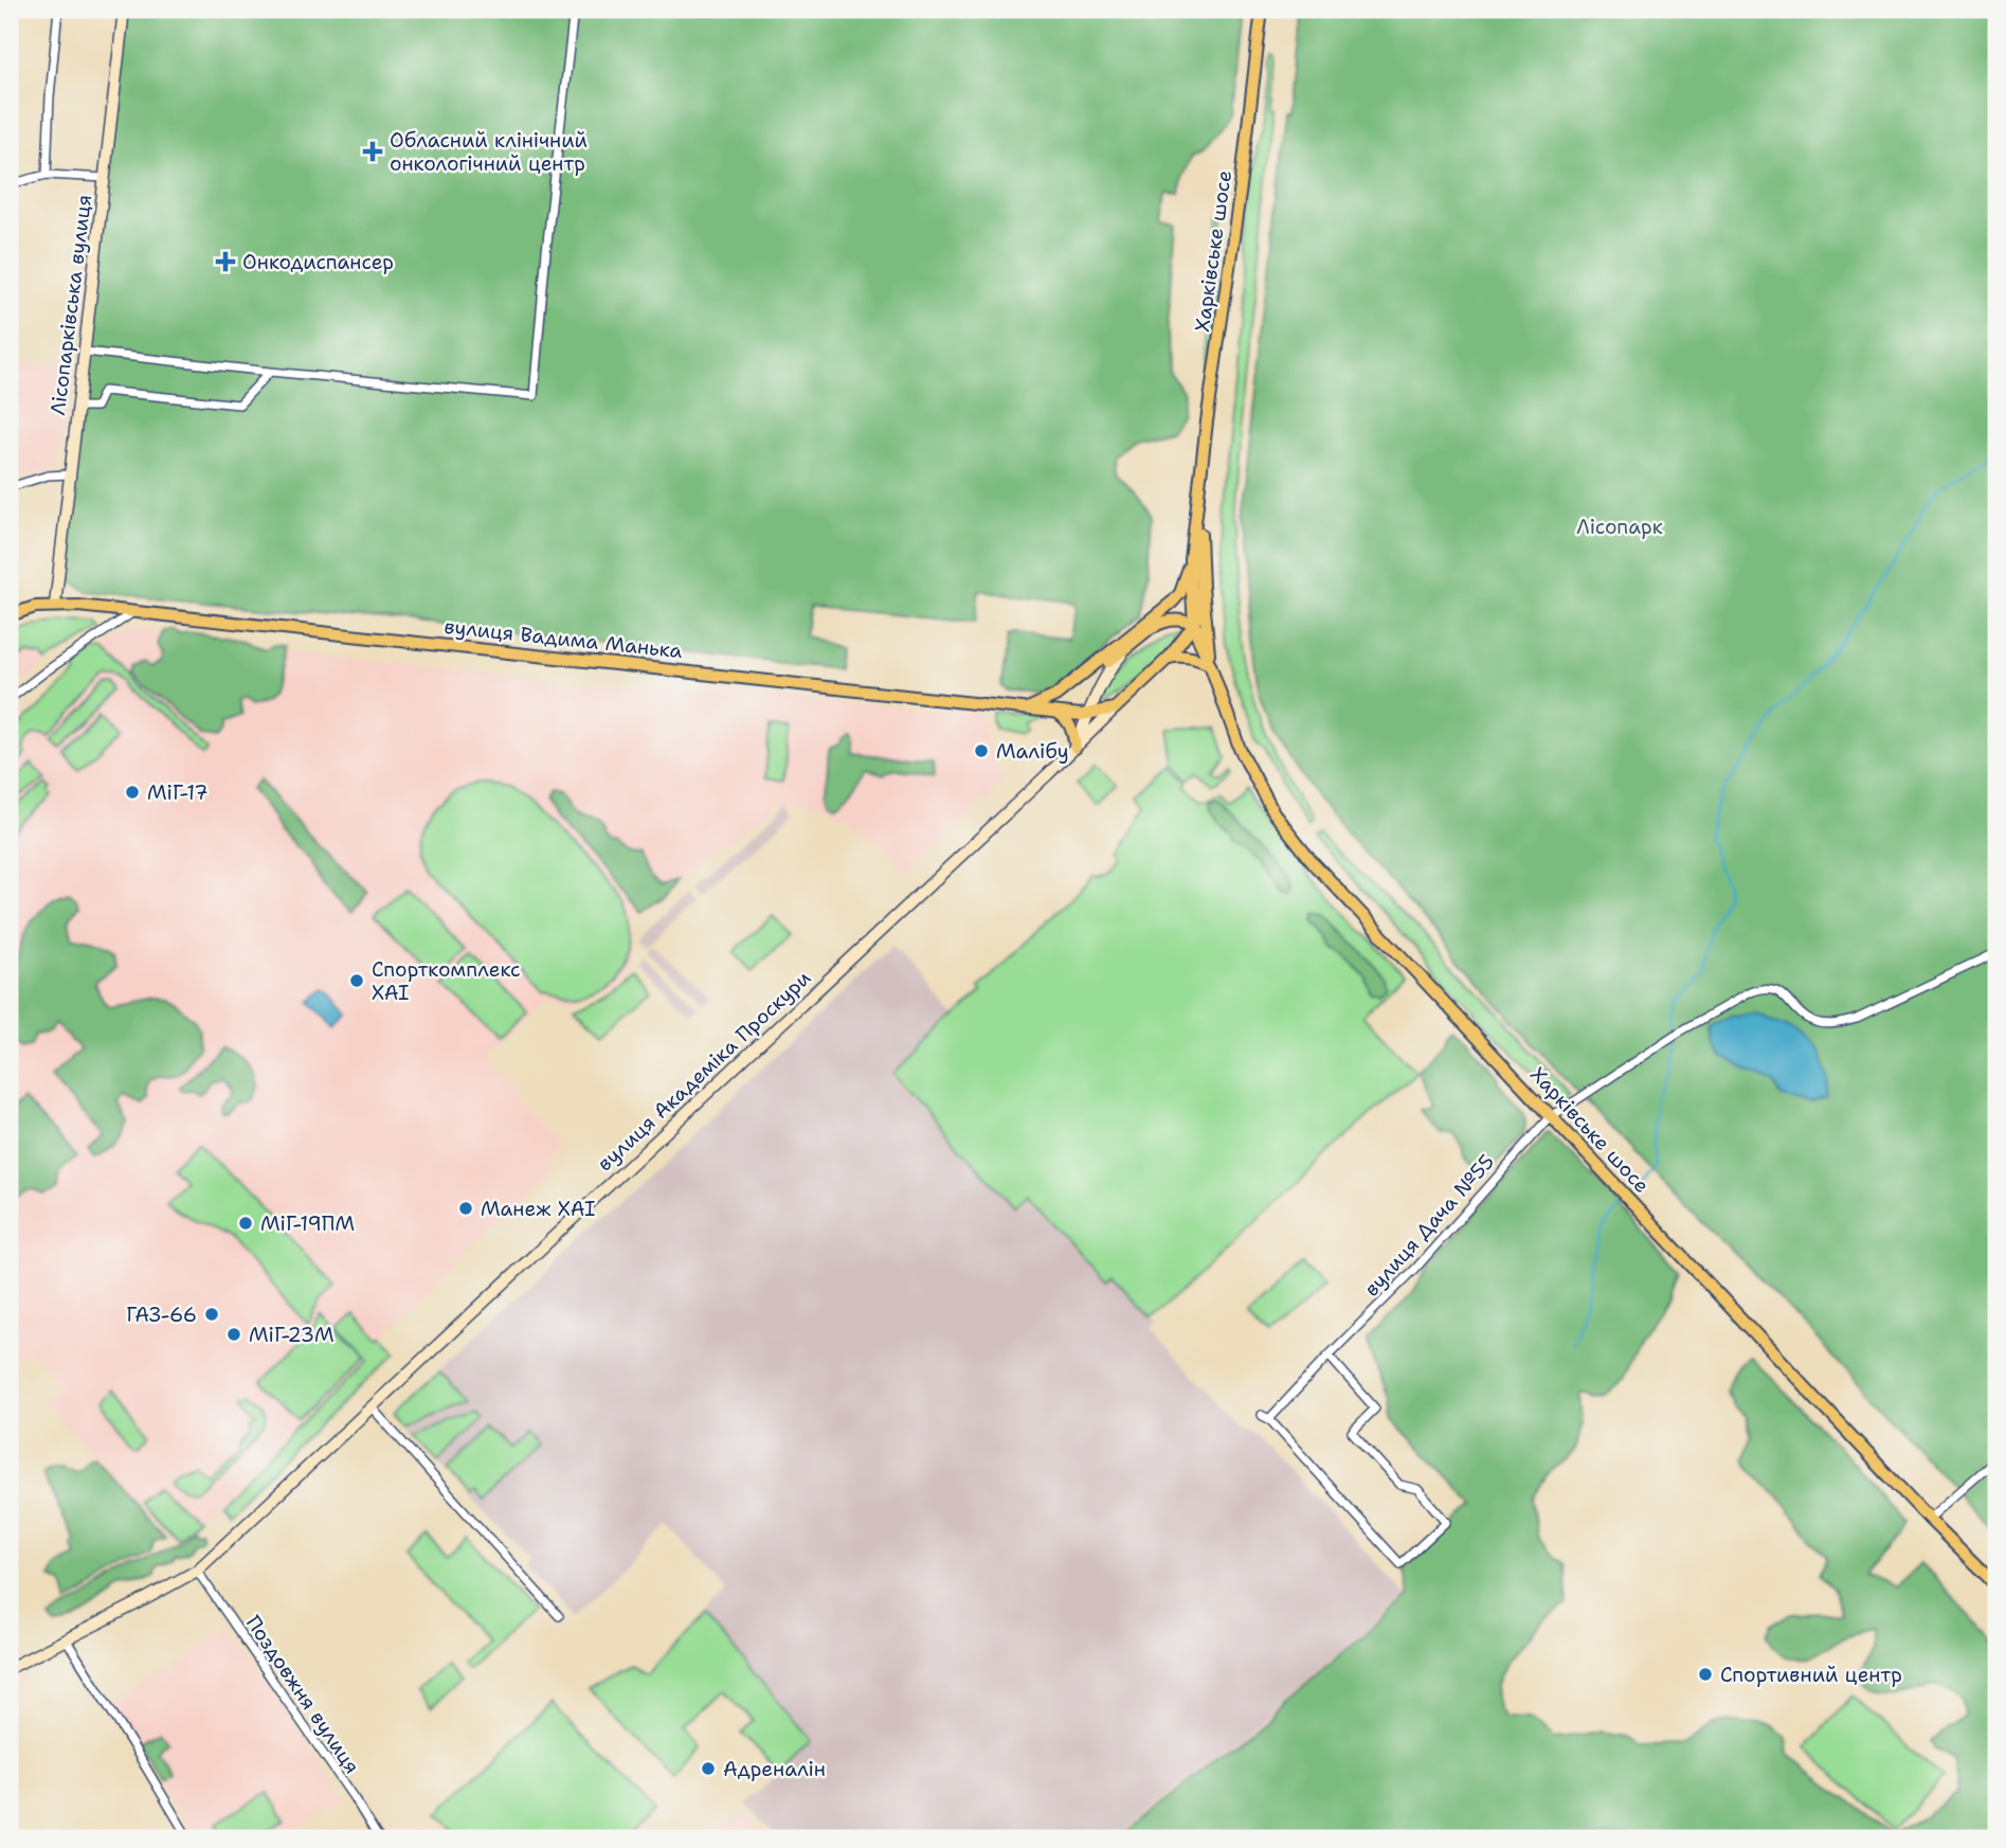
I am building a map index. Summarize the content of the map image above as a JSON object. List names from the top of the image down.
{
  "streets": {
    "main road": ["Харківське шосе", "вулиця Вадима Манька", "вулиця Академіка Проскури"],
    "street": ["Лісопарківська вулиця", "вулиця Дача №55", "Поздовжня вулиця"]
  },
  "crossings": [
    ["Харківське шосе", "вулиця Академіка Проскури"],
    ["Харківське шосе", "вулиця Дача №55"],
    ["Лісопарківська вулиця", "вулиця Вадима Манька"],
    ["вулиця Вадима Манька", "вулиця Академіка Проскури"],
    ["вулиця Академіка Проскури", "Поздовжня вулиця"]
  ],
  "parks": ["Лісопарк"],
  "places": {
    "health": ["Обласний клінічний онкологічний центр", "Онкодиспансер"],
    "other": [
      "Малібу",
      "МіГ-17",
      "Спорткомплекс ХАІ",
      "Манеж ХАІ",
      "МіГ-19ПМ",
      "ГАЗ-66",
      "МіГ-23М",
      "Спортивний центр",
      "Адреналін"
    ]
  }
}
